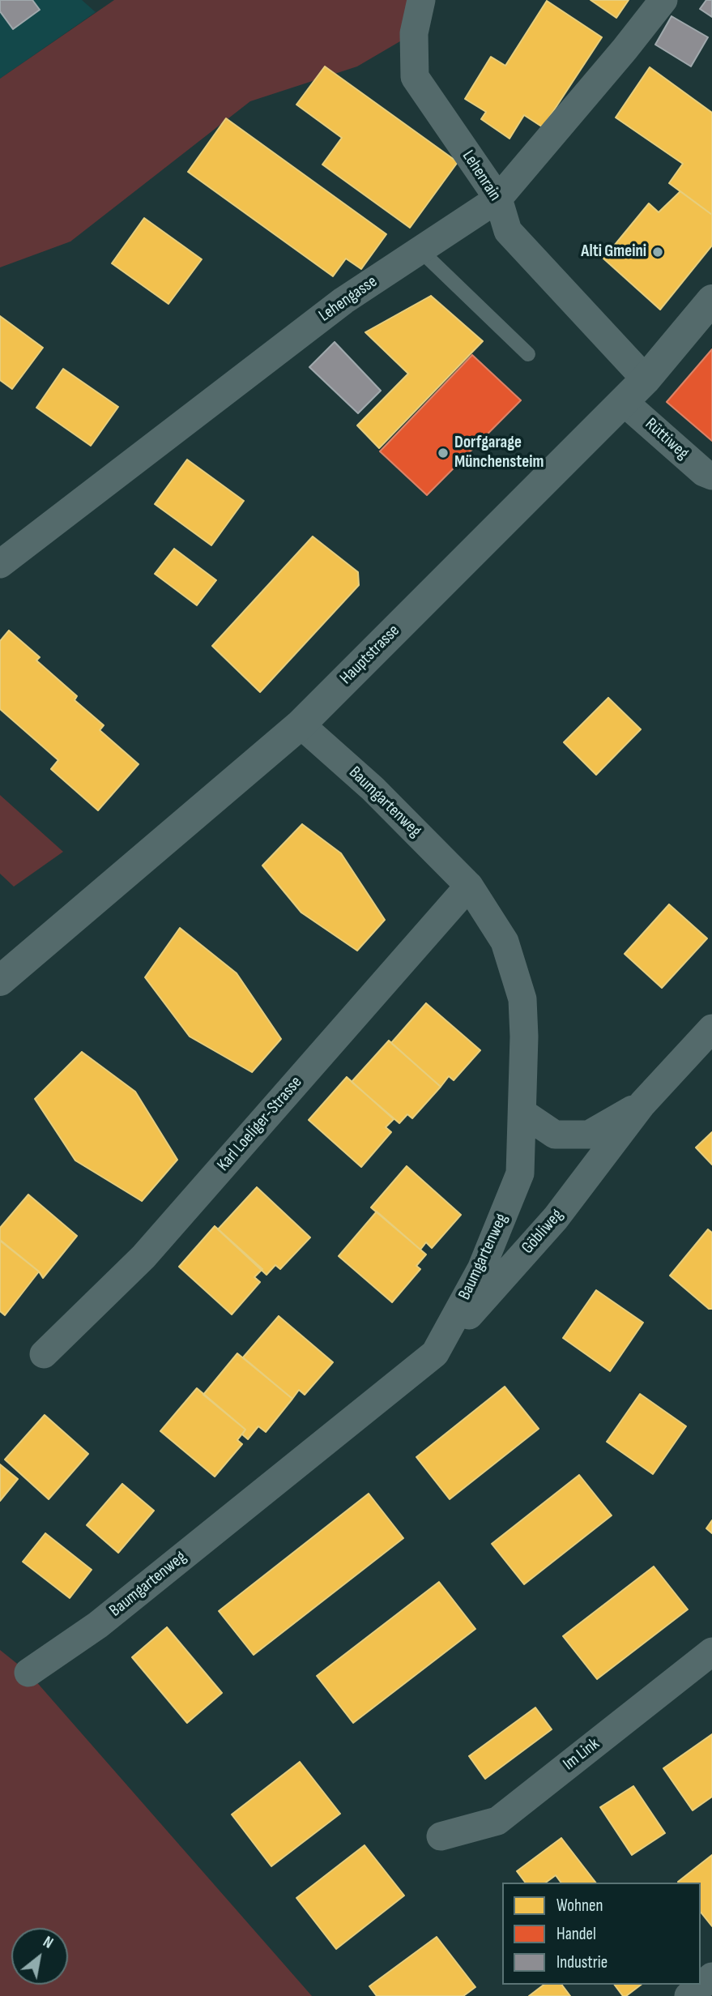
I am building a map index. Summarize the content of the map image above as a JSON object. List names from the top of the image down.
{
  "streets": {
    "main road": ["Hauptstrasse"],
    "street": [
      "Lehenrain",
      "Lehengasse",
      "Rüttiweg",
      "Baumgartenweg",
      "Karl Loeliger-Strasse",
      "Göbliweg",
      "Im Link"
    ]
  },
  "crossings": [
    ["Lehenrain", "Lehengasse"],
    ["Lehenrain", "Hauptstrasse"],
    ["Rüttiweg", "Hauptstrasse"],
    ["Hauptstrasse", "Baumgartenweg"],
    ["Baumgartenweg", "Karl Loeliger-Strasse"],
    ["Baumgartenweg", "Göbliweg"]
  ],
  "places": ["Alti Gmeini", "Dorfgarage Münchensteim"],
  "legend": ["Wohnen", "Handel", "Industrie"],
  "north": "top right"
}
